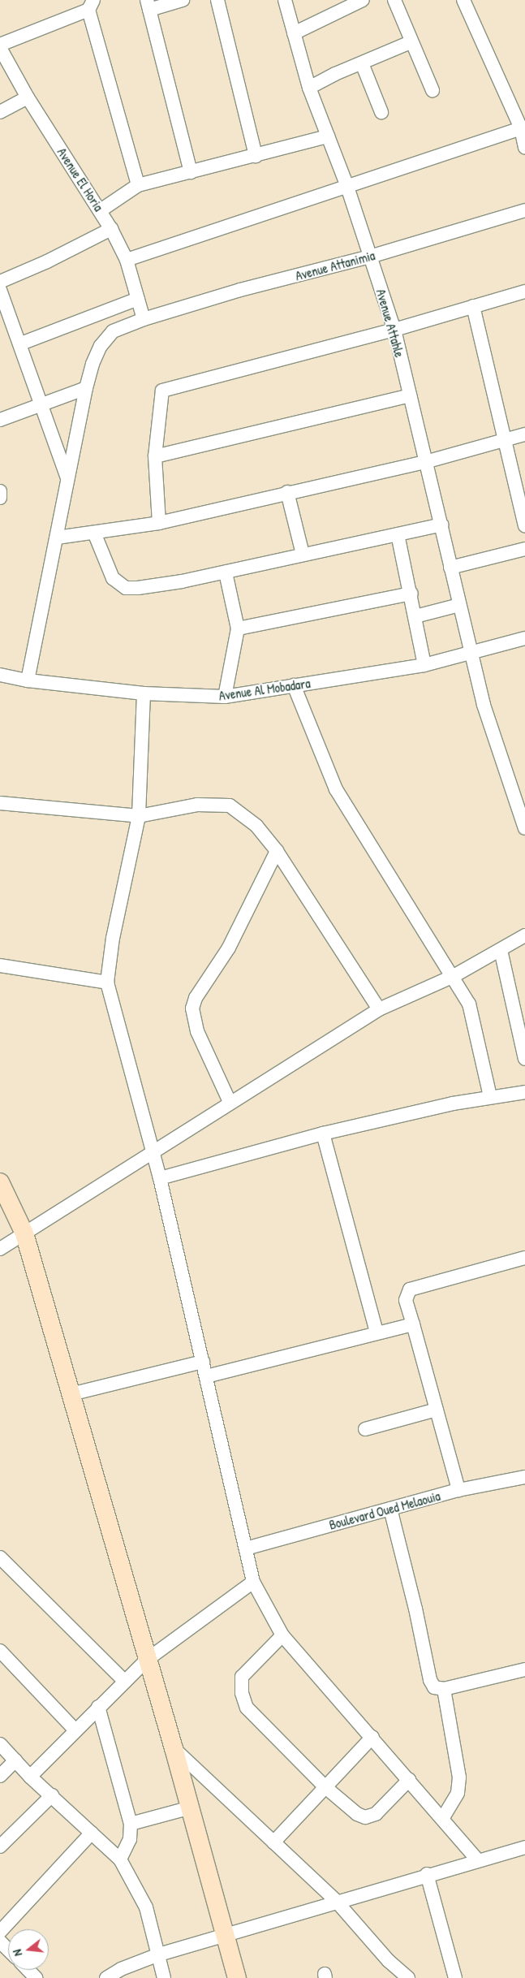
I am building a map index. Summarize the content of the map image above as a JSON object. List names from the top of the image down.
{
  "streets": {
    "street": [
      "Avenue El Horia",
      "Avenue Attanimia",
      "Avenue Attahle",
      "Avenue Al Mobadara",
      "Boulevard Oued Melaouia"
    ]
  },
  "crossings": [
    ["Avenue El Horia", "Avenue Attanimia"],
    ["Avenue Attanimia", "Avenue Attahle"],
    ["Avenue Attanimia", "Avenue Al Mobadara"],
    ["Avenue Attahle", "Avenue Al Mobadara"]
  ],
  "north": "left"
}
